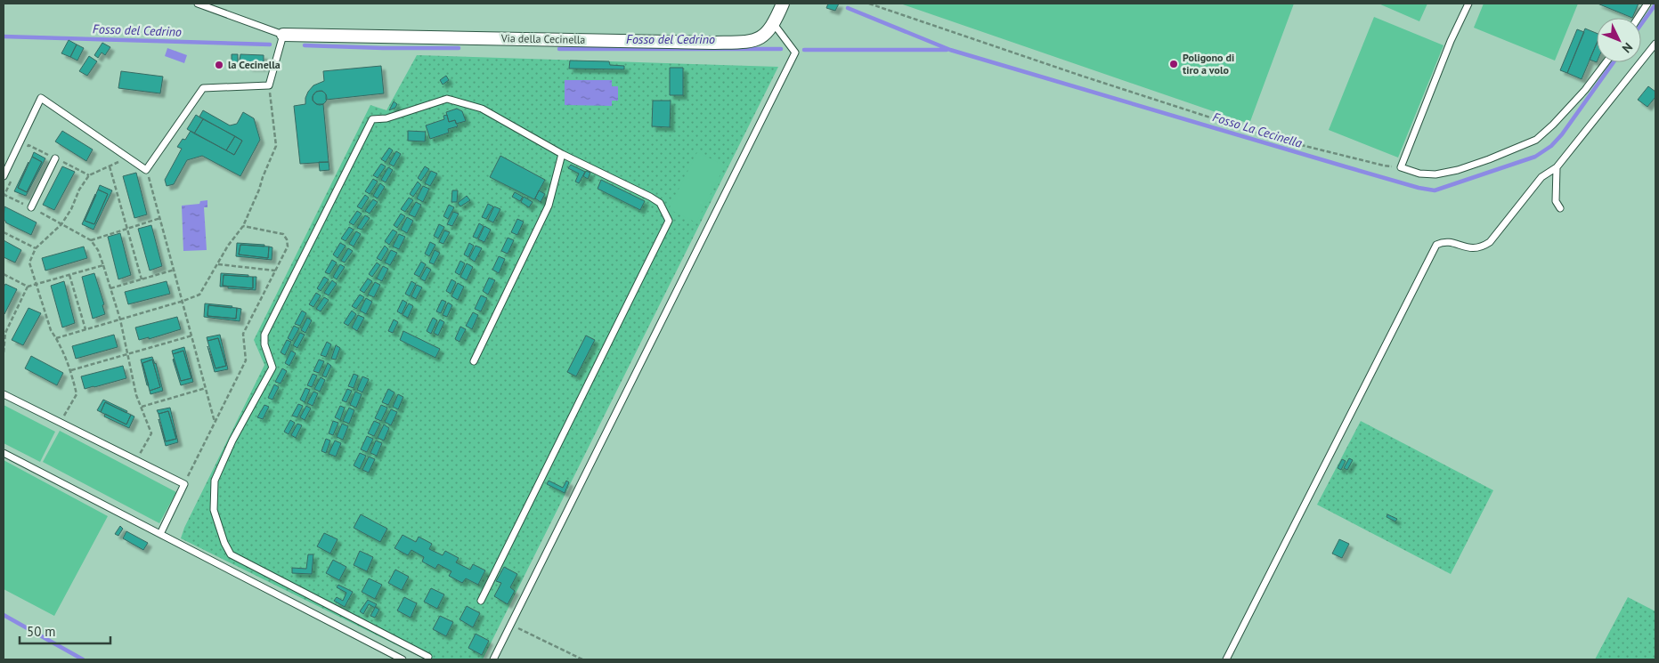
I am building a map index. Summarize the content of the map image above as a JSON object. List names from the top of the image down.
{
  "streets": {
    "street": ["Via della Cecinella"]
  },
  "water": ["Fosso del Cedrino", "Fosso La Cecinella"],
  "places": ["Poligono di tiro a volo", "la Cecinella"],
  "scale_bar": "50 m",
  "north": "bottom right"
}
